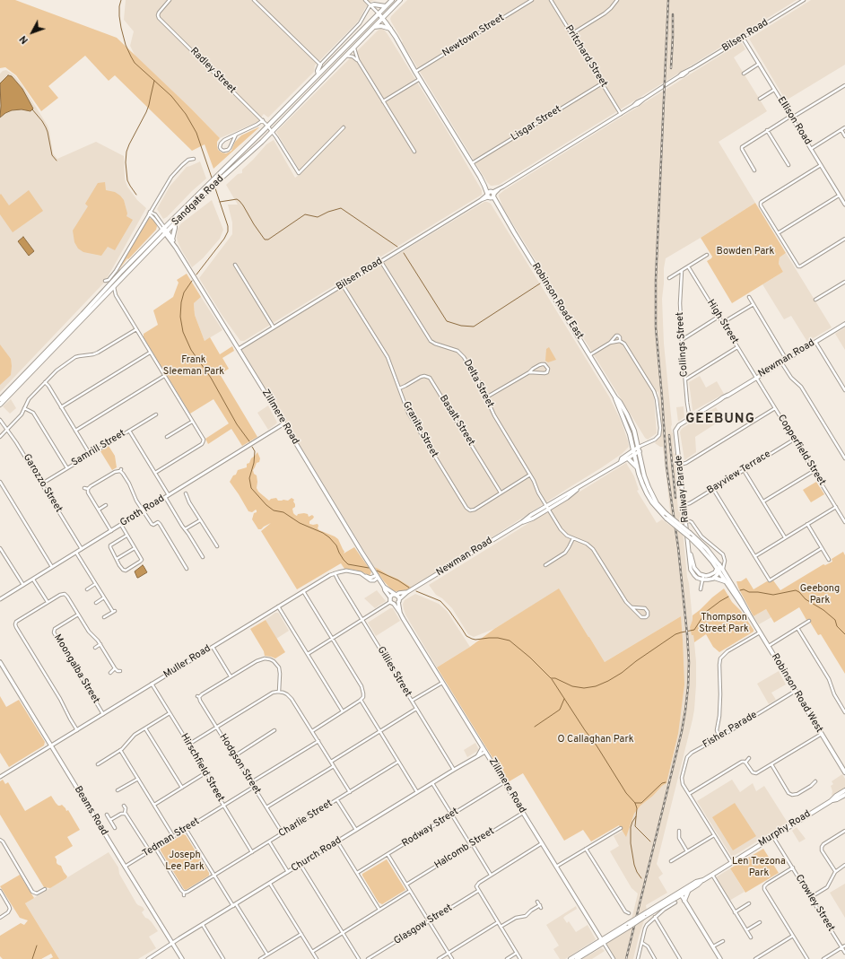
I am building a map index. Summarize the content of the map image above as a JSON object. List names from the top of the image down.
{
  "streets": {
    "main road": [
      "Sandgate Road",
      "Robinson Road East",
      "Newman Road",
      "Zillmere Road",
      "Railway Parade",
      "Robinson Road West",
      "Beams Road",
      "Murphy Road"
    ],
    "street": [
      "Newtown Street",
      "Bilsen Road",
      "Pritchard Street",
      "Radley Street",
      "Ellison Road",
      "Lisgar Street",
      "High Street",
      "Collings Street",
      "Delta Street",
      "Basalt Street",
      "Granite Street",
      "Samrill Street",
      "Copperfield Street",
      "Bayview Terrace",
      "Garozzo Street",
      "Groth Road",
      "Muller Road",
      "Moongalba Street",
      "Gillies Street",
      "Fisher Parade",
      "Hodgson Street",
      "Hirschfield Street",
      "Charlie Street",
      "Rodway Street",
      "Tedman Street",
      "Halcomb Street",
      "Church Road",
      "Crowley Street",
      "Glasgow Street"
    ]
  },
  "crossings": [
    ["Newtown Street", "Robinson Road East"],
    ["Bilsen Road", "Pritchard Street"],
    ["Bilsen Road", "Ellison Road"],
    ["Bilsen Road", "Robinson Road East"],
    ["Bilsen Road", "Delta Street"],
    ["Bilsen Road", "Zillmere Road"],
    ["Bilsen Road", "Granite Street"],
    ["Pritchard Street", "Lisgar Street"],
    ["Radley Street", "Sandgate Road"],
    ["Lisgar Street", "Robinson Road East"],
    ["Sandgate Road", "Robinson Road East"],
    ["Sandgate Road", "Zillmere Road"],
    ["Robinson Road East", "Newman Road"],
    ["Robinson Road East", "Robinson Road West"],
    ["High Street", "Newman Road"],
    ["High Street", "Copperfield Street"],
    ["Collings Street", "Newman Road"],
    ["Newman Road", "Delta Street"],
    ["Newman Road", "Zillmere Road"],
    ["Newman Road", "Copperfield Street"],
    ["Newman Road", "Railway Parade"],
    ["Delta Street", "Granite Street"],
    ["Zillmere Road", "Groth Road"],
    ["Zillmere Road", "Muller Road"],
    ["Zillmere Road", "Rodway Street"],
    ["Zillmere Road", "Murphy Road"],
    ["Zillmere Road", "Halcomb Street"],
    ["Zillmere Road", "Church Road"],
    ["Basalt Street", "Granite Street"],
    ["Samrill Street", "Garozzo Street"],
    ["Copperfield Street", "Bayview Terrace"],
    ["Bayview Terrace", "Railway Parade"],
    ["Garozzo Street", "Groth Road"],
    ["Railway Parade", "Robinson Road West"],
    ["Muller Road", "Moongalba Street"],
    ["Muller Road", "Gillies Street"],
    ["Muller Road", "Hirschfield Street"],
    ["Muller Road", "Beams Road"],
    ["Gillies Street", "Church Road"],
    ["Robinson Road West", "Fisher Parade"],
    ["Hodgson Street", "Charlie Street"],
    ["Hodgson Street", "Tedman Street"],
    ["Hirschfield Street", "Charlie Street"],
    ["Hirschfield Street", "Tedman Street"],
    ["Beams Road", "Tedman Street"],
    ["Beams Road", "Church Road"],
    ["Charlie Street", "Tedman Street"],
    ["Murphy Road", "Crowley Street"]
  ],
  "districts": ["GEEBUNG"],
  "parks": [
    "Bowden Park",
    "Frank Sleeman Park",
    "Geebong Park",
    "Thompson Street Park",
    "O Callaghan Park",
    "Joseph Lee Park",
    "Len Trezona Park"
  ],
  "north": "bottom left"
}
